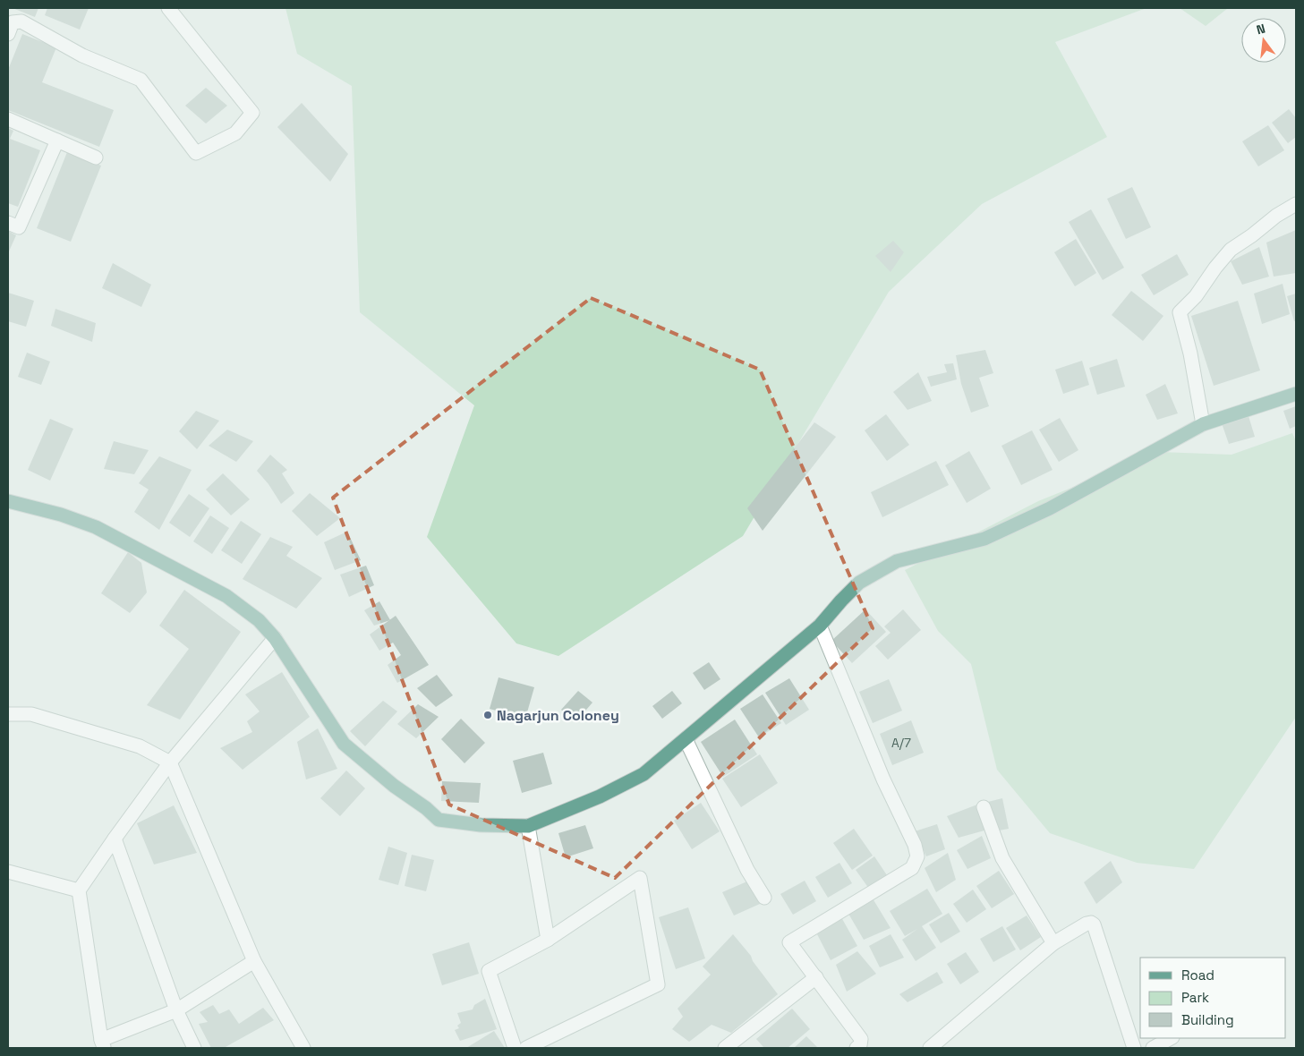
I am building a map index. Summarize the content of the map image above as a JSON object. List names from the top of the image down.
{
  "places": ["Nagarjun Coloney"],
  "house_numbers": ["A/7"],
  "legend": ["Road", "Park", "Building"],
  "north": "top"
}
